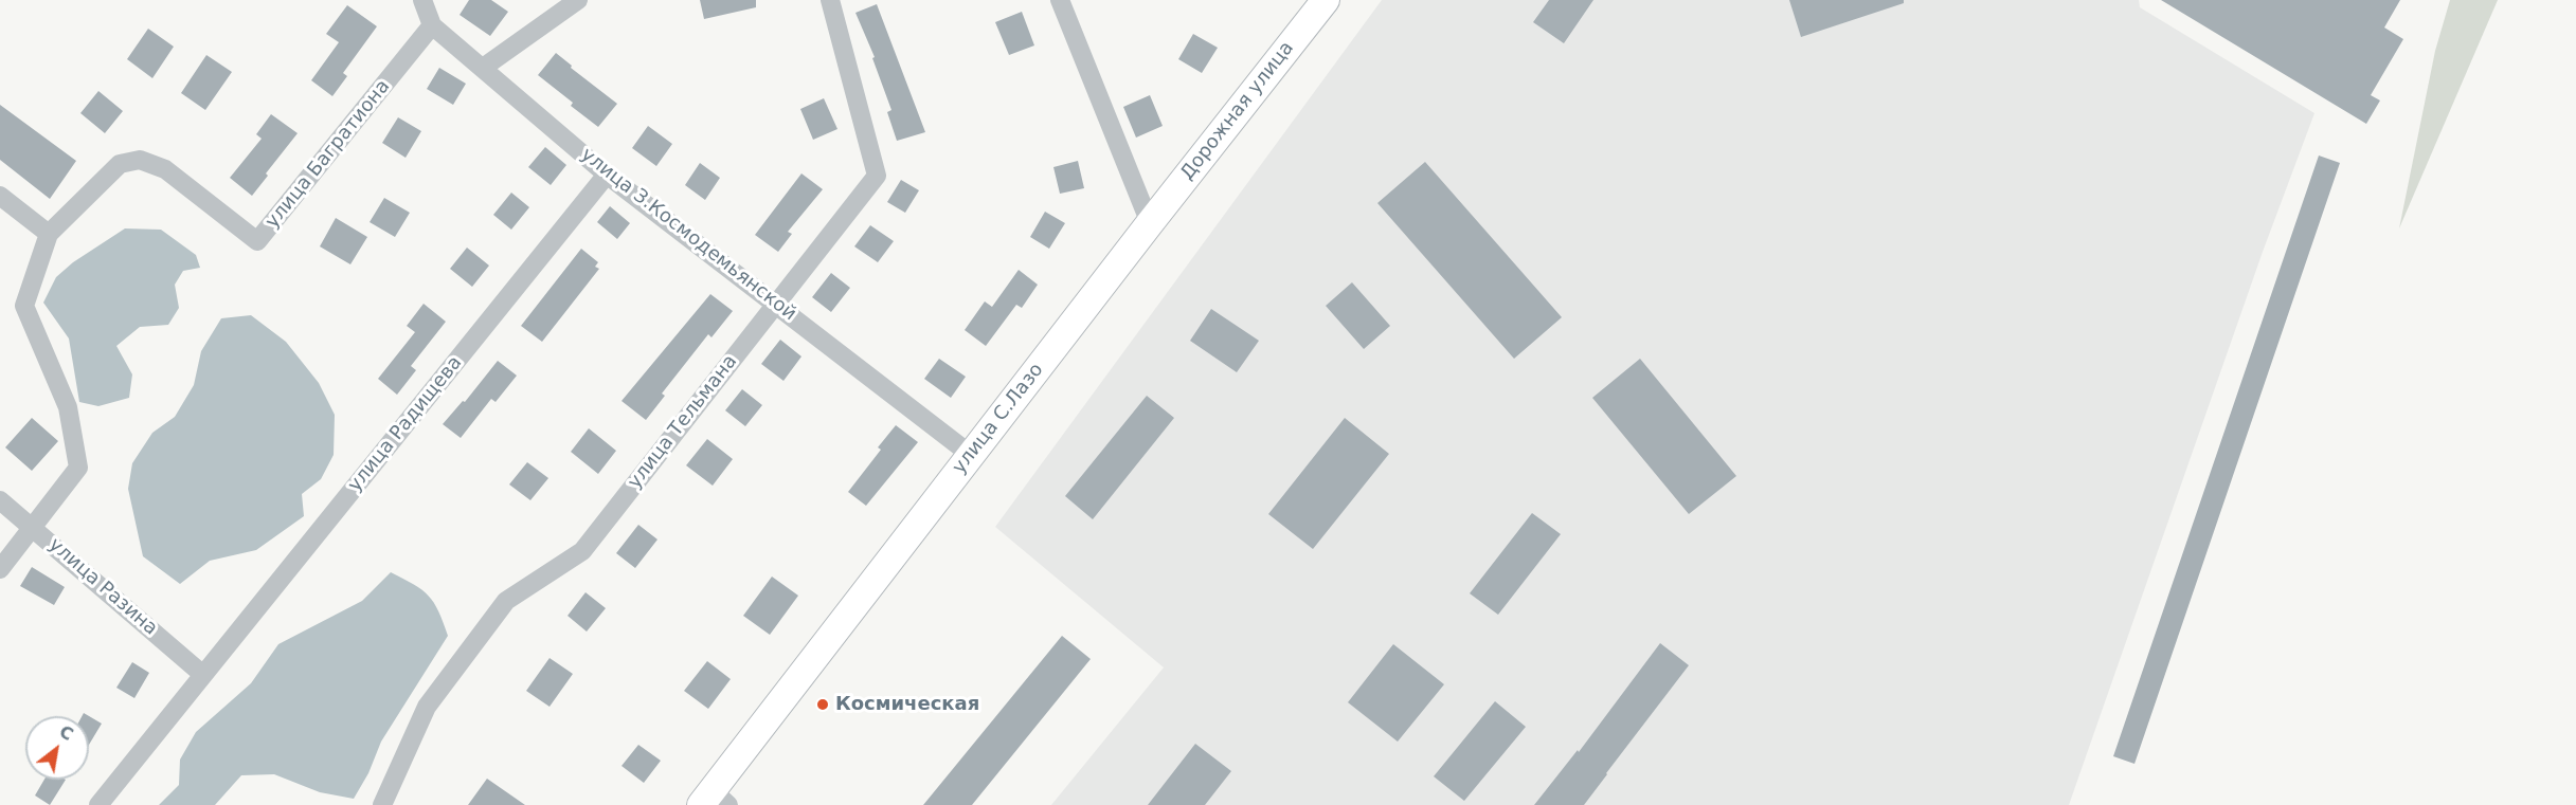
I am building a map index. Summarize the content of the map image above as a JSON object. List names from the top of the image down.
{
  "streets": {
    "street": [
      "Дорожная улица",
      "улица Багратиона",
      "улица З.Космодемьянской",
      "улица С.Лазо",
      "улица Тельмана",
      "улица Радищева",
      "улица Разина"
    ]
  },
  "crossings": [
    ["Дорожная улица", "улица С.Лазо"],
    ["улица Багратиона", "улица З.Космодемьянской"],
    ["улица Багратиона", "улица Разина"],
    ["улица З.Космодемьянской", "улица С.Лазо"],
    ["улица З.Космодемьянской", "улица Тельмана"],
    ["улица З.Космодемьянской", "улица Радищева"],
    ["улица Радищева", "улица Разина"]
  ],
  "places": ["Космическая"],
  "north": "top right"
}
